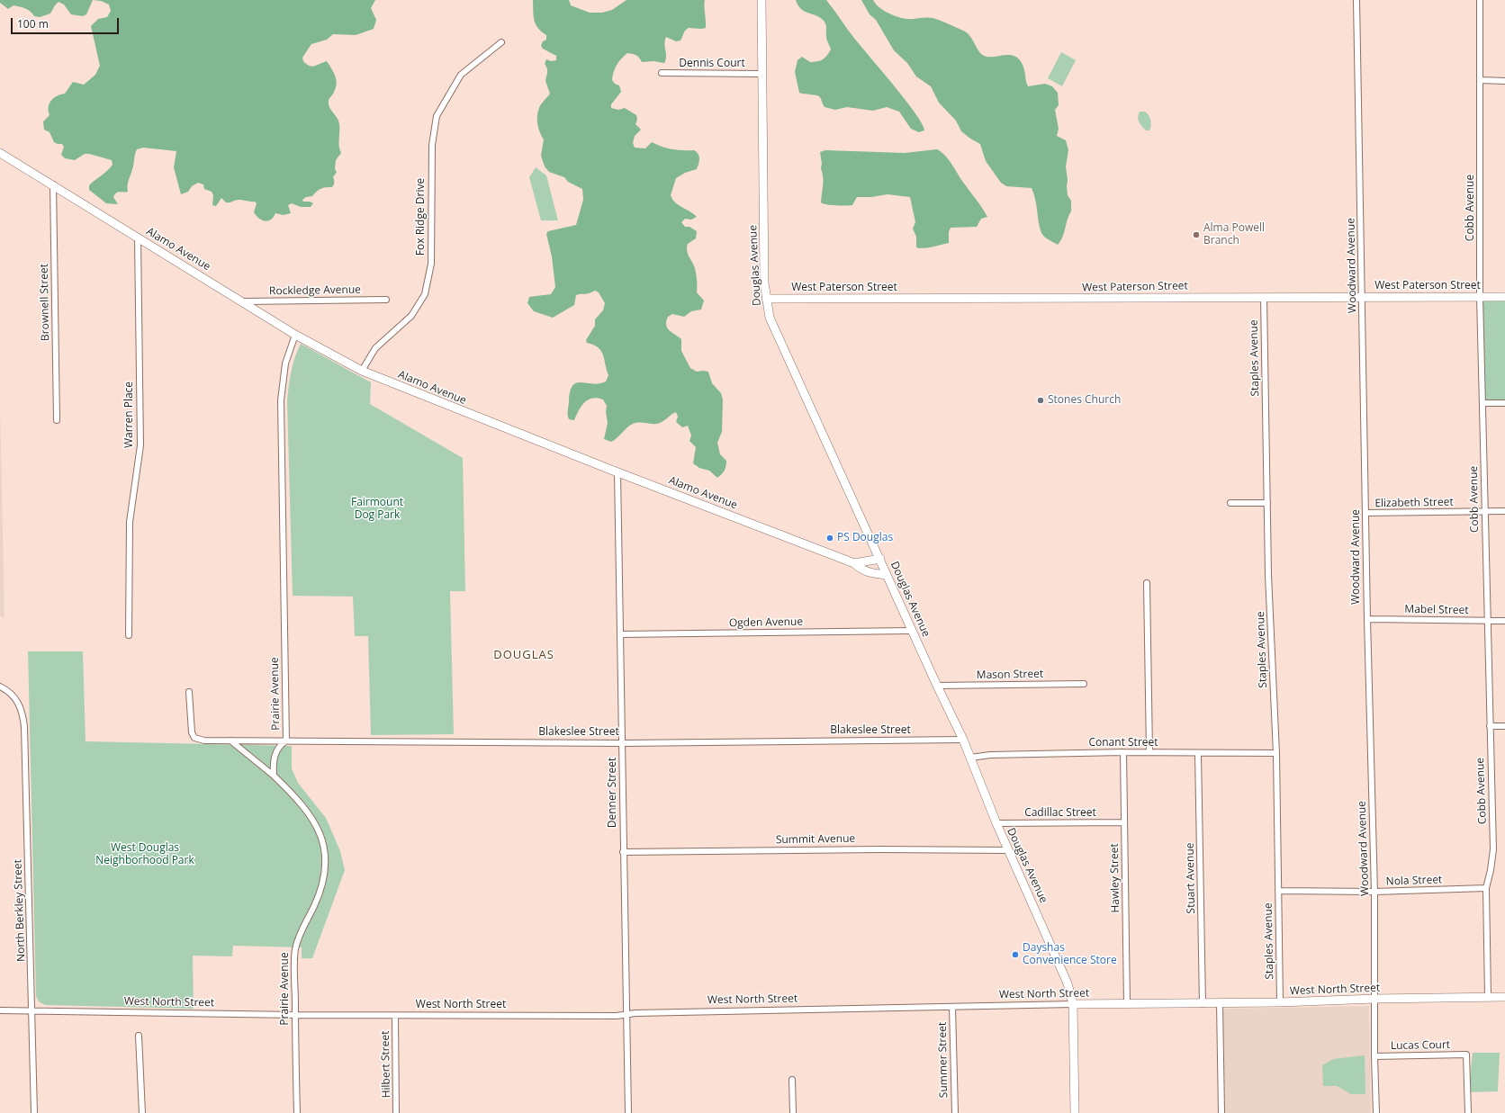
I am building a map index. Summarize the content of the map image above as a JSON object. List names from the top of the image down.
{
  "streets": {
    "street": [
      "Dennis Court",
      "Cobb Avenue",
      "Fox Ridge Drive",
      "Alamo Avenue",
      "Douglas Avenue",
      "Woodward Avenue",
      "West Paterson Street",
      "Rockledge Avenue",
      "Brownell Street",
      "Staples Avenue",
      "Warren Place",
      "Elizabeth Street",
      "Mabel Street",
      "Ogden Avenue",
      "Mason Street",
      "Prairie Avenue",
      "Blakeslee Street",
      "Conant Street",
      "Denner Street",
      "Cadillac Street",
      "Summit Avenue",
      "Hawley Street",
      "Stuart Avenue",
      "Nola Street",
      "North Berkley Street",
      "West North Street",
      "Lucas Court",
      "Summer Street",
      "Hilbert Street"
    ]
  },
  "crossings": [
    ["Dennis Court", "Douglas Avenue"],
    ["Cobb Avenue", "West Paterson Street"],
    ["Cobb Avenue", "Elizabeth Street"],
    ["Cobb Avenue", "Mabel Street"],
    ["Cobb Avenue", "Nola Street"],
    ["Cobb Avenue", "West North Street"],
    ["Fox Ridge Drive", "Alamo Avenue"],
    ["Alamo Avenue", "Douglas Avenue"],
    ["Alamo Avenue", "Rockledge Avenue"],
    ["Alamo Avenue", "Brownell Street"],
    ["Alamo Avenue", "Warren Place"],
    ["Alamo Avenue", "Prairie Avenue"],
    ["Alamo Avenue", "Denner Street"],
    ["Douglas Avenue", "West Paterson Street"],
    ["Douglas Avenue", "Ogden Avenue"],
    ["Douglas Avenue", "Mason Street"],
    ["Douglas Avenue", "Blakeslee Street"],
    ["Douglas Avenue", "Conant Street"],
    ["Douglas Avenue", "Cadillac Street"],
    ["Douglas Avenue", "Summit Avenue"],
    ["Douglas Avenue", "West North Street"],
    ["Woodward Avenue", "West Paterson Street"],
    ["Woodward Avenue", "Elizabeth Street"],
    ["Woodward Avenue", "Mabel Street"],
    ["Woodward Avenue", "Nola Street"],
    ["Woodward Avenue", "West North Street"],
    ["Woodward Avenue", "Lucas Court"],
    ["West Paterson Street", "Staples Avenue"],
    ["Staples Avenue", "Conant Street"],
    ["Staples Avenue", "Nola Street"],
    ["Staples Avenue", "West North Street"],
    ["Ogden Avenue", "Denner Street"],
    ["Prairie Avenue", "Blakeslee Street"],
    ["Prairie Avenue", "West North Street"],
    ["Blakeslee Street", "Denner Street"],
    ["Conant Street", "Hawley Street"],
    ["Conant Street", "Stuart Avenue"],
    ["Denner Street", "Summit Avenue"],
    ["Denner Street", "West North Street"],
    ["Cadillac Street", "Hawley Street"],
    ["Hawley Street", "West North Street"],
    ["Stuart Avenue", "West North Street"],
    ["North Berkley Street", "West North Street"],
    ["West North Street", "Summer Street"],
    ["West North Street", "Hilbert Street"]
  ],
  "districts": ["DOUGLAS"],
  "parks": ["Fairmount Dog Park", "West Douglas Neighborhood Park"],
  "places": [
    "Alma Powell Branch",
    "Stones Church",
    "PS Douglas",
    "Dayshas Convenience Store"
  ],
  "scale_bar": "100 m"
}
